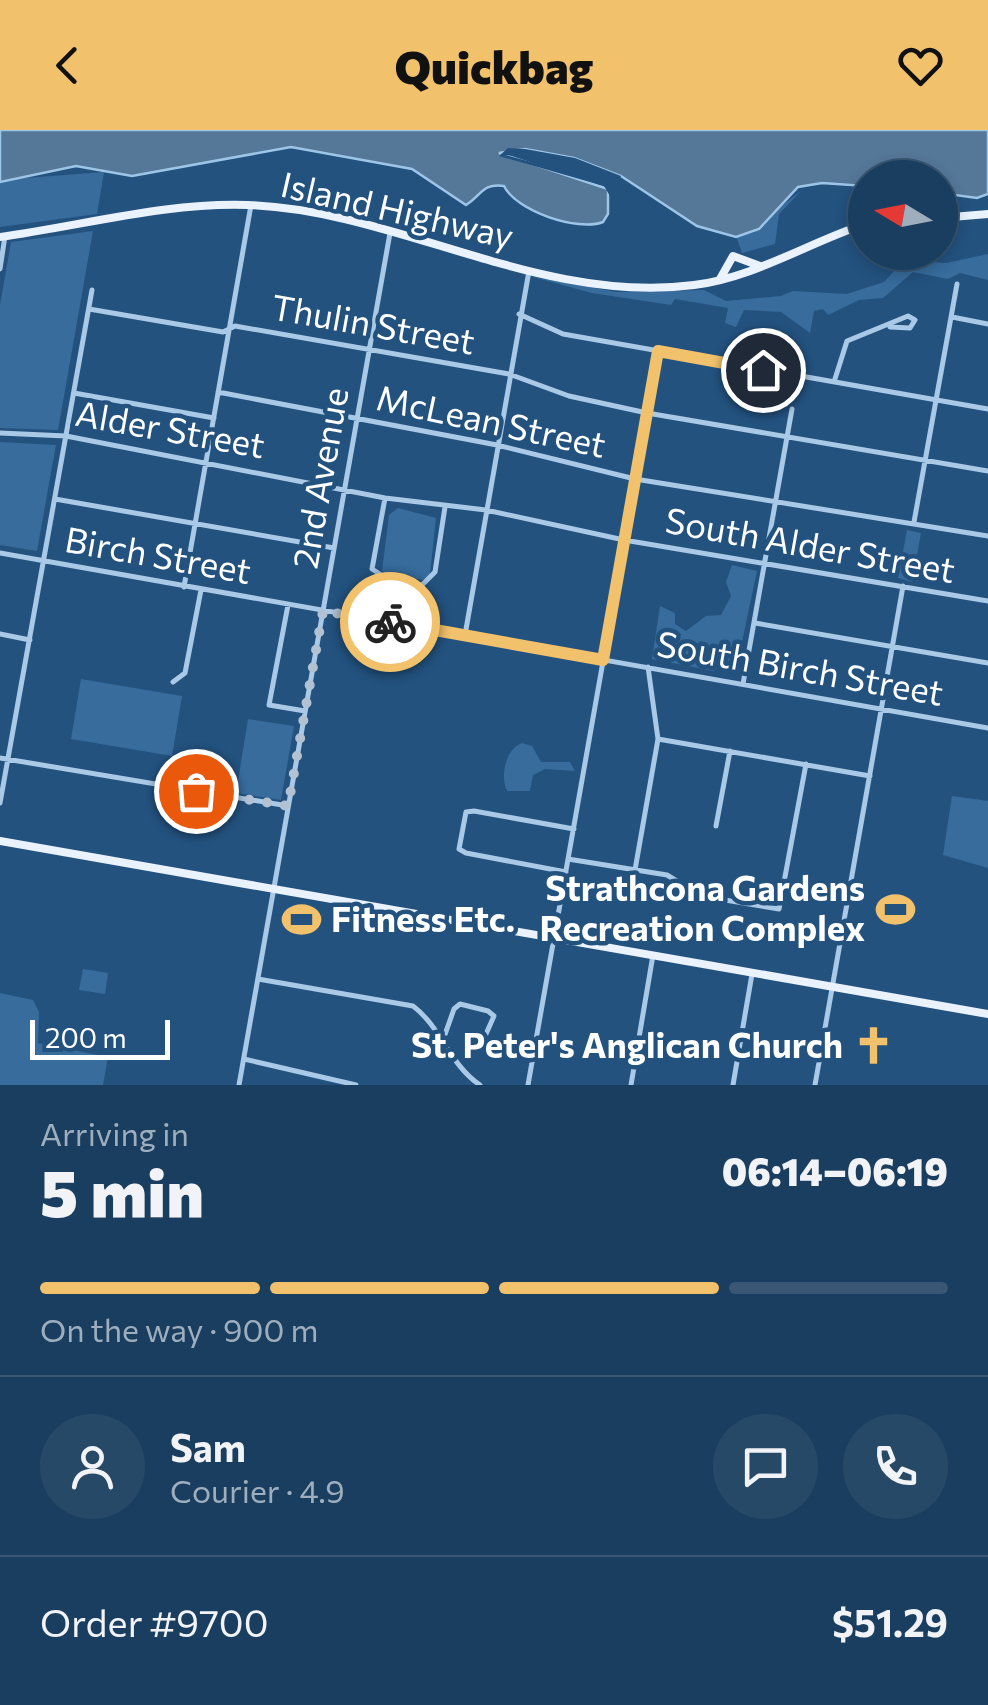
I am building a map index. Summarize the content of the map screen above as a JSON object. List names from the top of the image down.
{
  "streets": {
    "main road": ["Island Highway"],
    "street": [
      "Thulin Street",
      "McLean Street",
      "Alder Street",
      "2nd Avenue",
      "South Alder Street",
      "Birch Street",
      "South Birch Street"
    ]
  },
  "crossings": [
    ["Island Highway", "2nd Avenue"],
    ["Thulin Street", "2nd Avenue"],
    ["McLean Street", "2nd Avenue"],
    ["Alder Street", "2nd Avenue"],
    ["Alder Street", "South Alder Street"],
    ["2nd Avenue", "Birch Street"],
    ["Birch Street", "South Birch Street"]
  ],
  "places": {
    "sports": ["Strathcona Gardens Recreation Complex", "Fitness Etc."],
    "church": ["St. Peter's Anglican Church"]
  },
  "scale_bar": "200 m",
  "north": "left",
  "page": {
    "header": "Quickbag",
    "scale": "200 m",
    "heading": ["5 min", "Arriving in", "06:14–06:19"],
    "panel": [
      "Sam",
      "Courier · 4.9",
      "Order #9700",
      "$51.29"
    ],
    "bar": "On the way · 900 m"
  }
}
